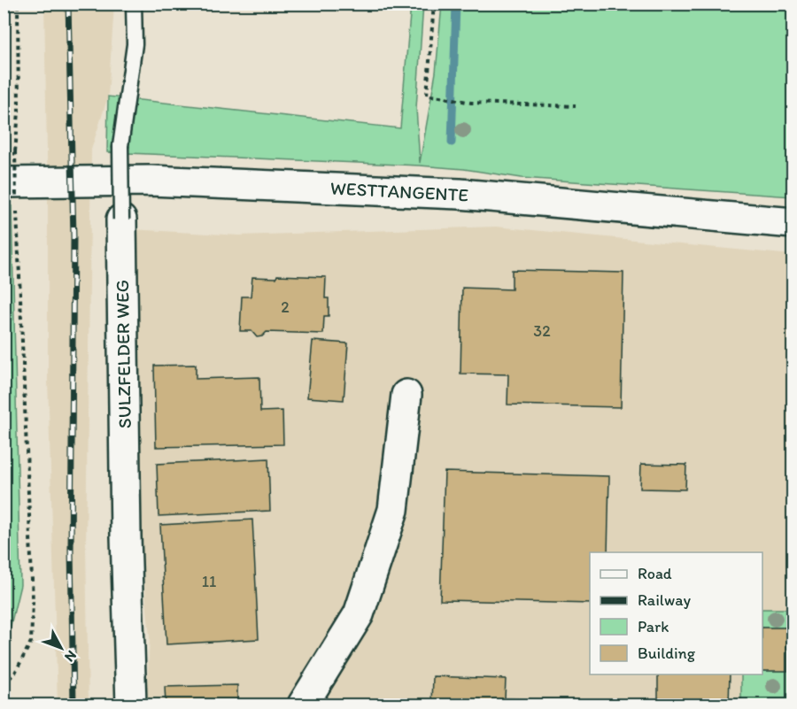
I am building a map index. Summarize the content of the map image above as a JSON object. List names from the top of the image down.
{
  "streets": {
    "street": ["WESTTANGENTE", "SULZFELDER WEG"]
  },
  "house_numbers": ["2", "32", "11"],
  "legend": [
    "Road",
    "Railway",
    "Park",
    "Building"
  ],
  "north": "bottom right"
}
